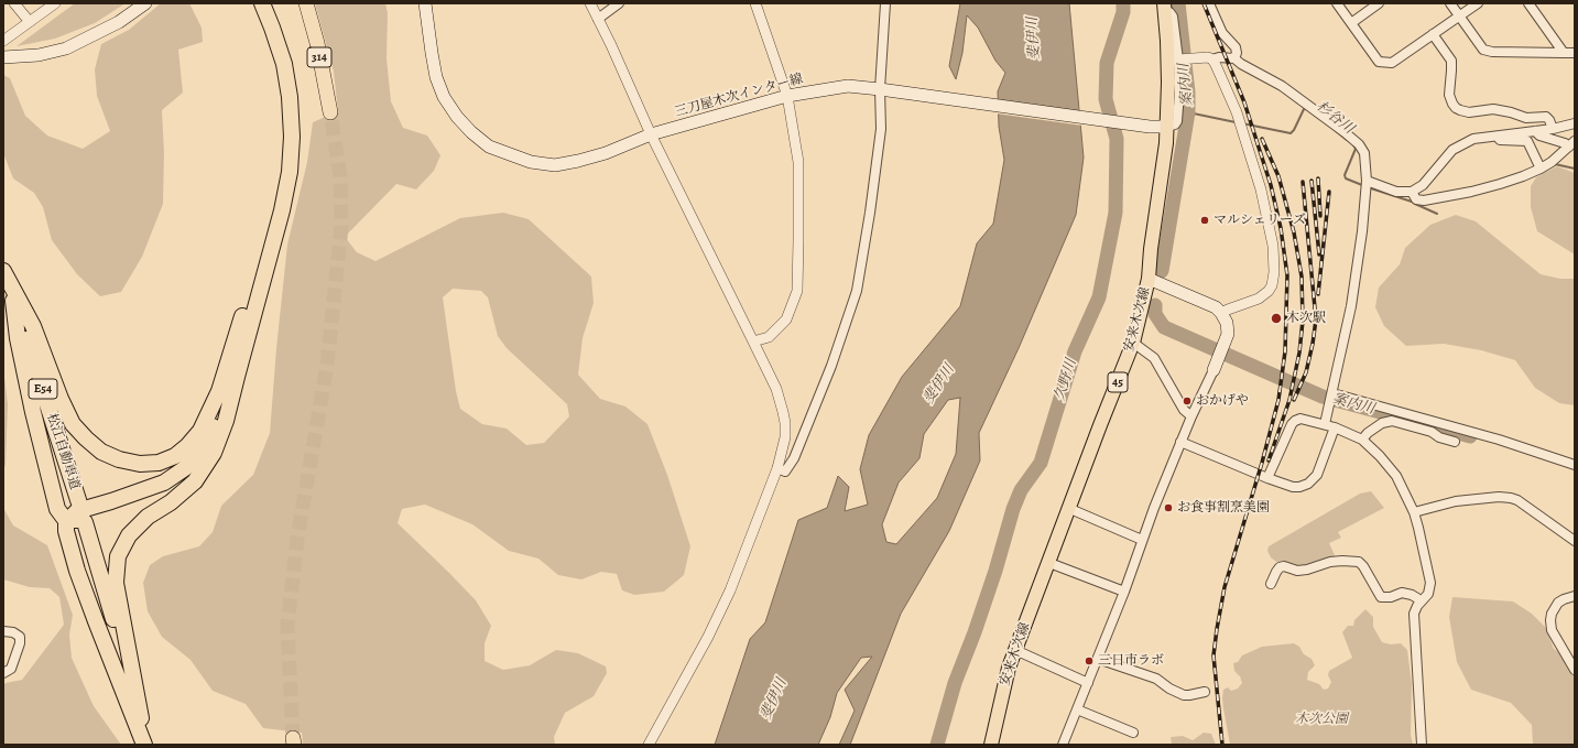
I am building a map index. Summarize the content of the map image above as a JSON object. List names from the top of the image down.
{
  "streets": {
    "highway": ["314", "E54", "松江自動車道"],
    "main road": ["三刀屋木次インター線", "安来木次線", "45"]
  },
  "crossings": [
    ["三刀屋木次インター線", "安来木次線"]
  ],
  "water": [
    "斐伊川",
    "案内川",
    "杉谷川",
    "久野川"
  ],
  "parks": ["木次公園"],
  "places": [
    "マルシェリーズ",
    "木次駅",
    "おかげや",
    "お食事割烹美園",
    "三日市ラボ"
  ]
}
